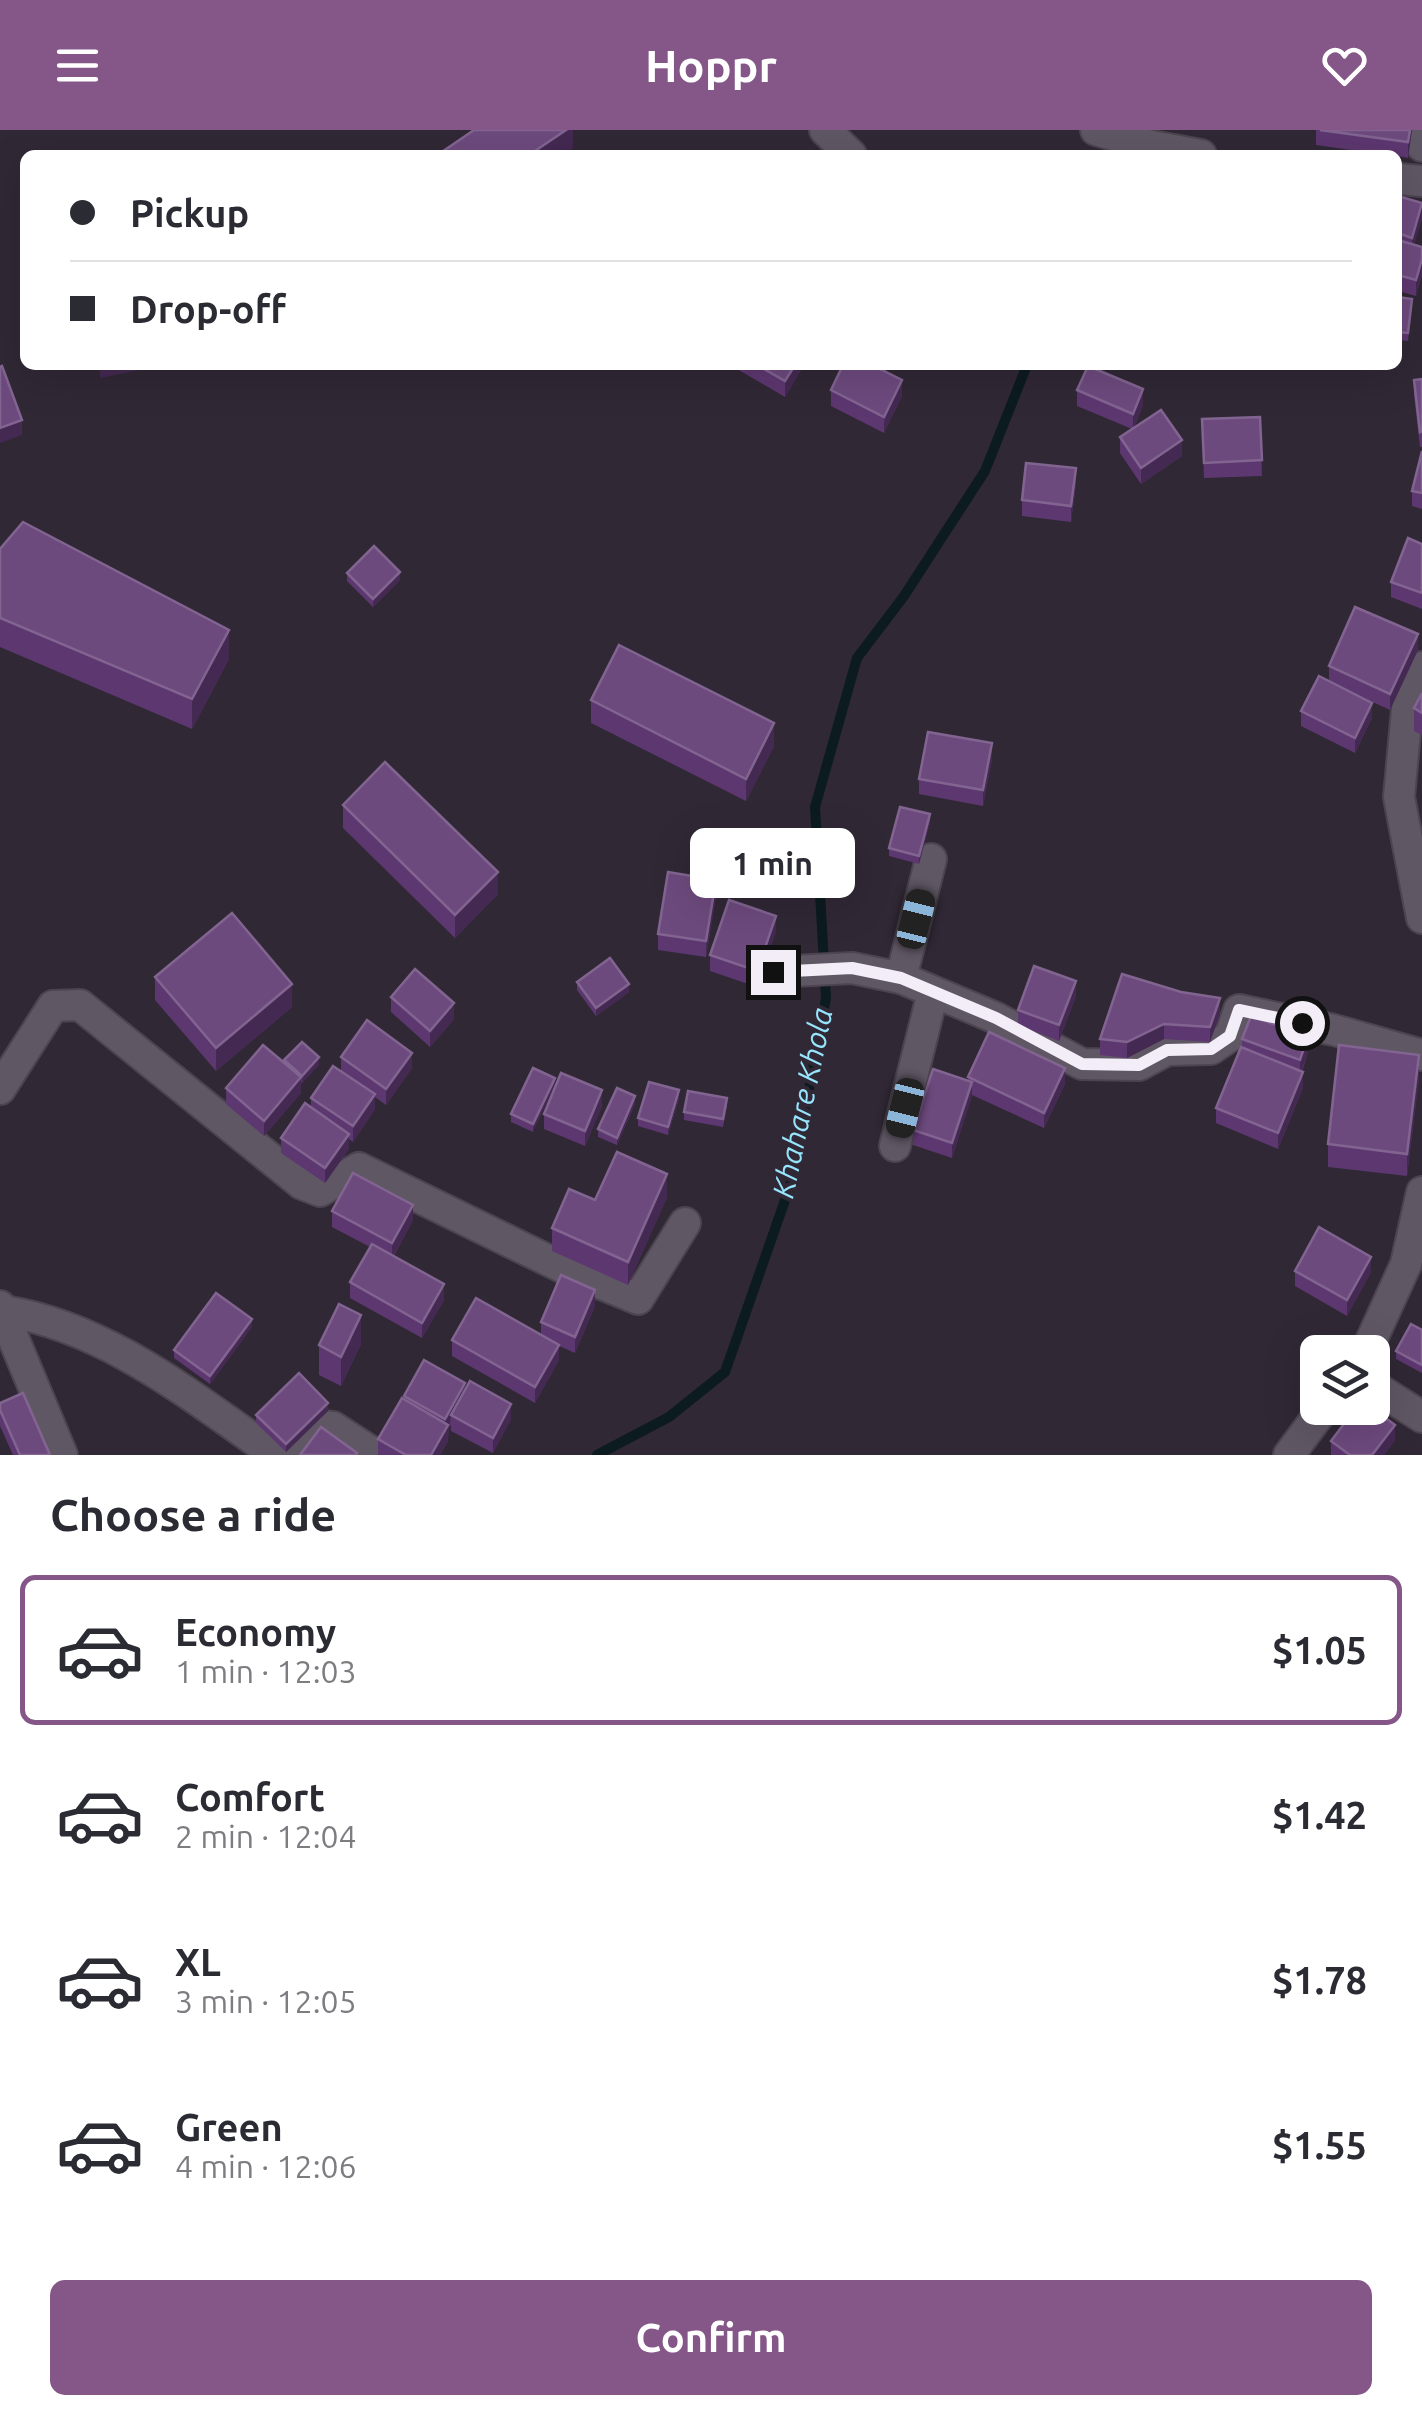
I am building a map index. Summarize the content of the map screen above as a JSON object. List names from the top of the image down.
{
  "water": ["Khahare Khola"],
  "page": {
    "header": "Hoppr",
    "banner": ["Pickup", "Drop-off"],
    "bubble": "1 min",
    "heading": "Choose a ride",
    "list": [
      {
        "name": "Economy",
        "note": "1 min · 12:03",
        "value": "$1.05"
      },
      {
        "name": "Comfort",
        "note": "2 min · 12:04",
        "value": "$1.42"
      },
      {
        "name": "XL",
        "note": "3 min · 12:05",
        "value": "$1.78"
      },
      {
        "name": "Green",
        "note": "4 min · 12:06",
        "value": "$1.55"
      }
    ],
    "buttons": "Confirm"
  }
}
